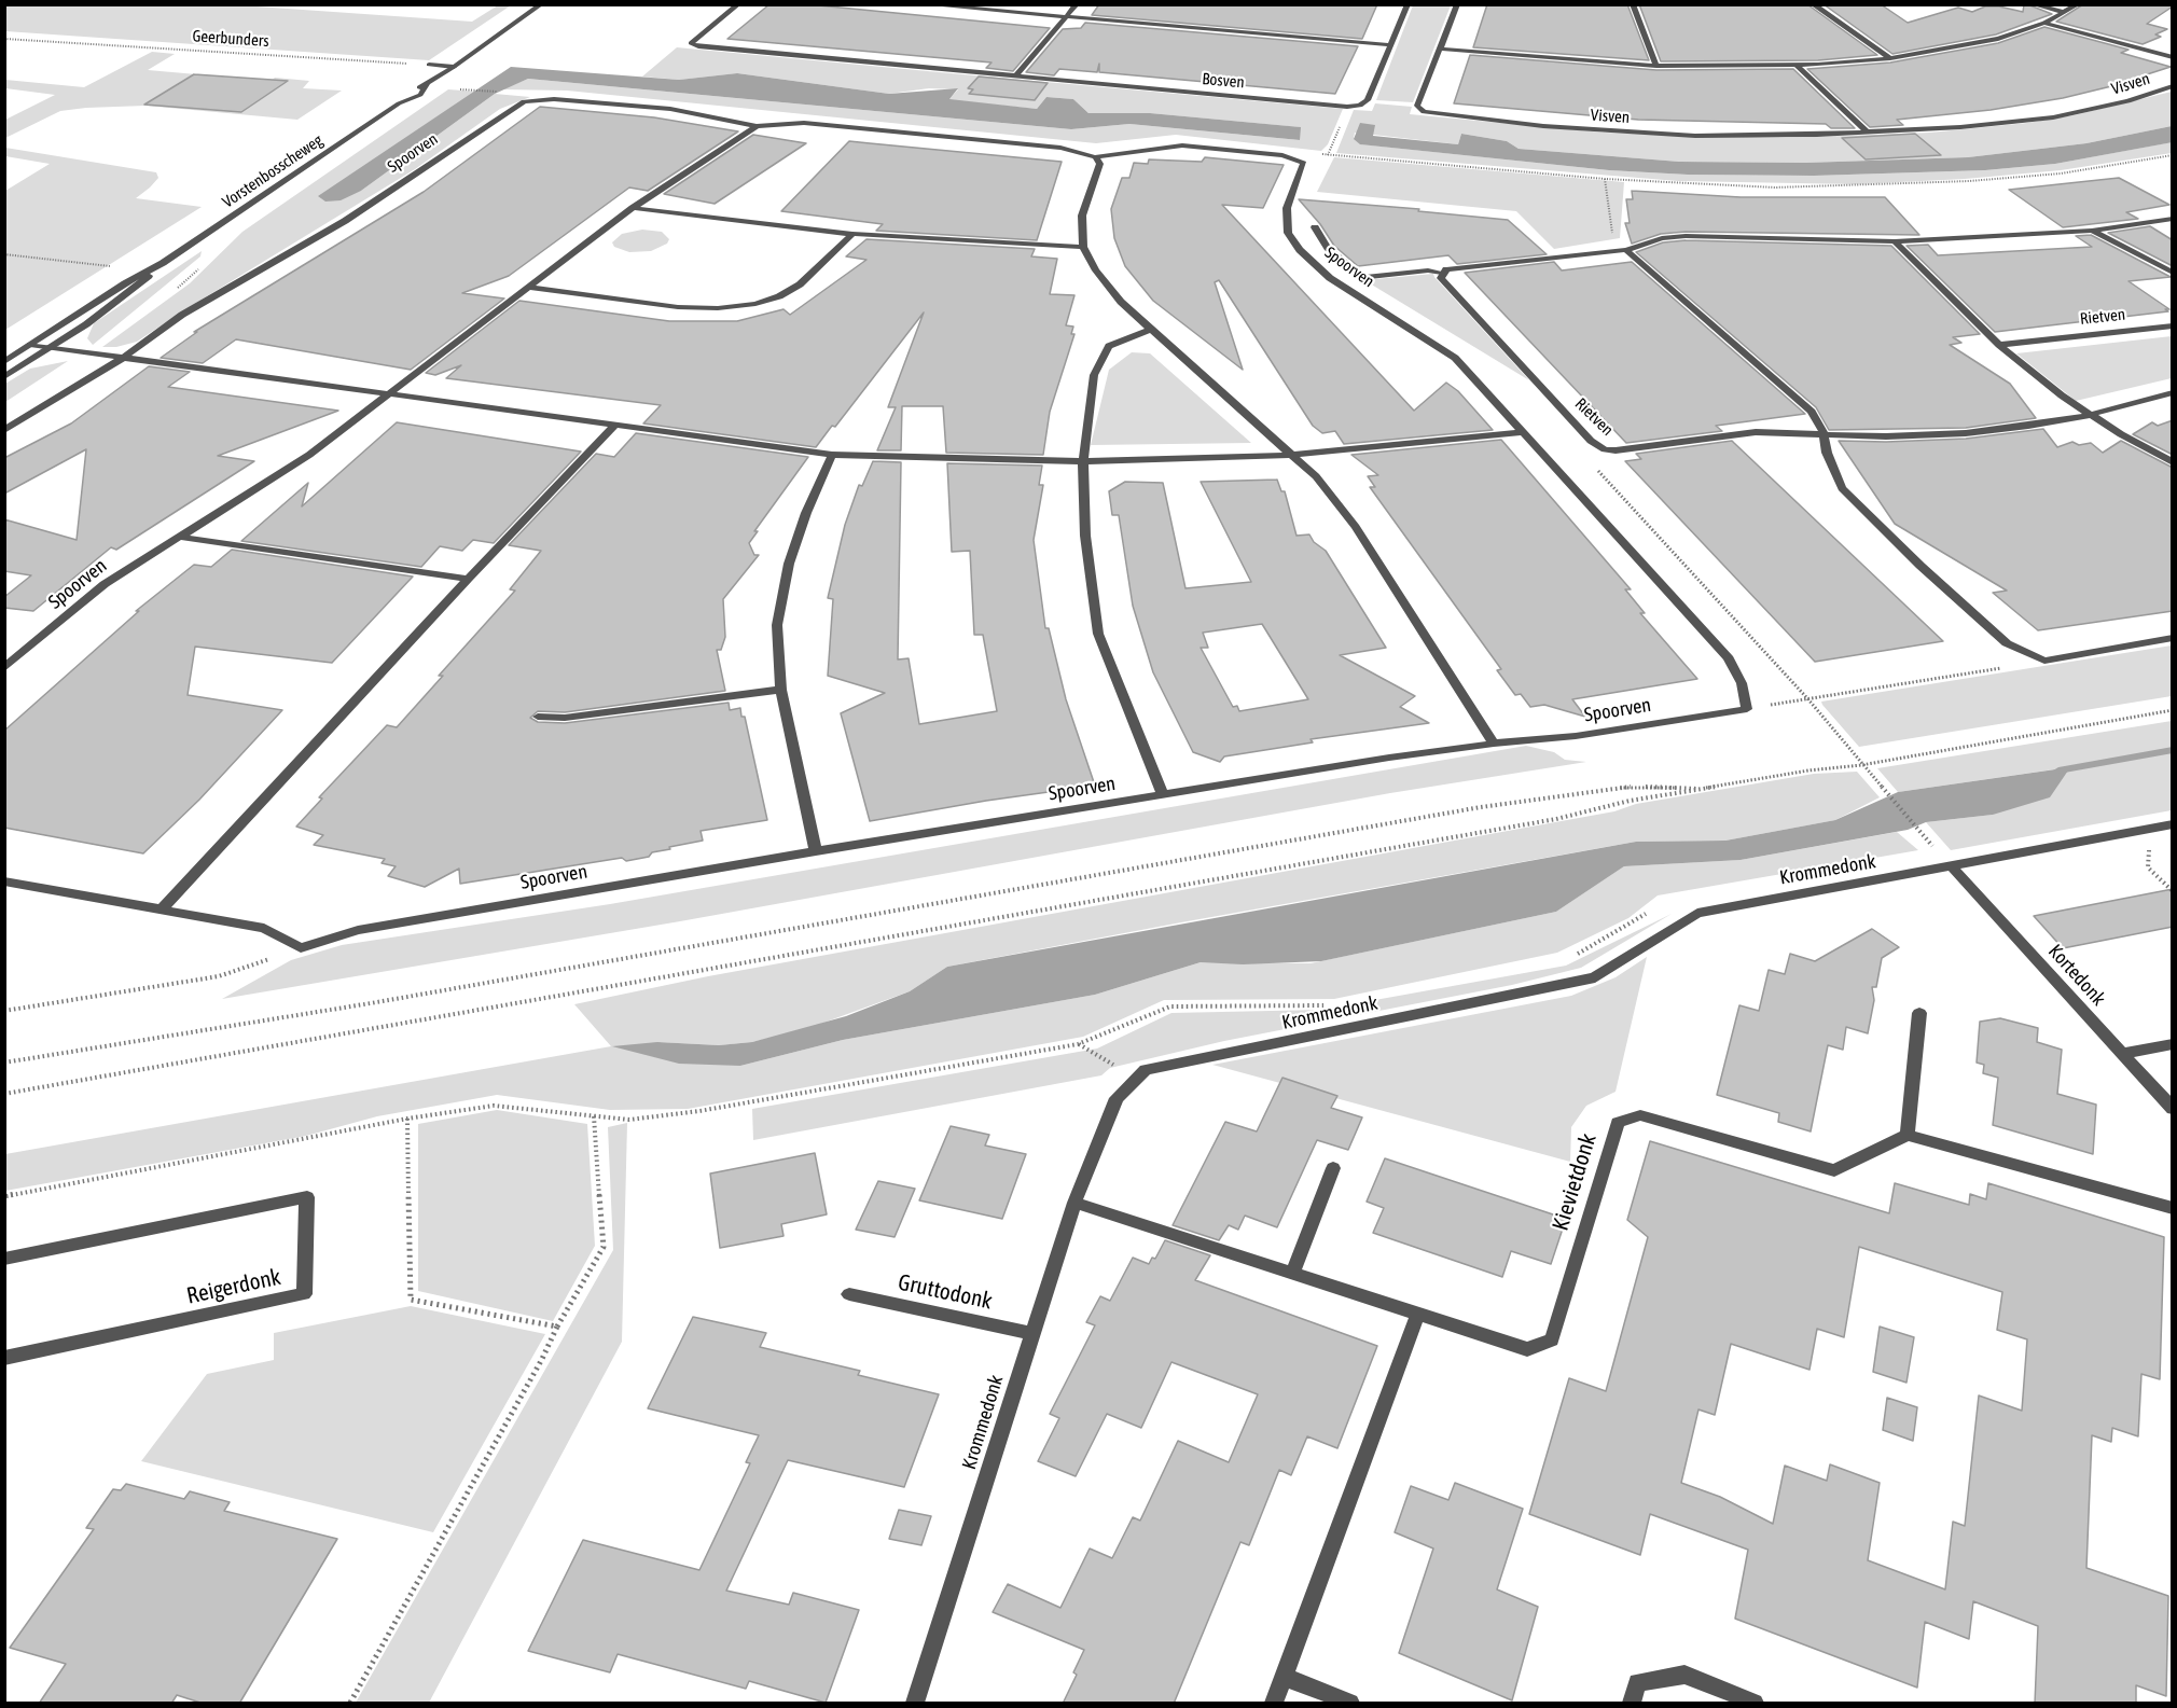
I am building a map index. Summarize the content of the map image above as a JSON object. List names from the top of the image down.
{
  "streets": {
    "street": [
      "Bosven",
      "Visven",
      "Spoorven",
      "Vorstenbosscheweg",
      "Rietven",
      "Krommedonk",
      "Kortedonk",
      "Kievietdonk",
      "Reigerdonk",
      "Gruttodonk"
    ],
    "path": ["Geerbunders"]
  },
  "crossings": [
    ["Krommedonk", "Kortedonk"],
    ["Krommedonk", "Kievietdonk"],
    ["Krommedonk", "Gruttodonk"]
  ]
}
